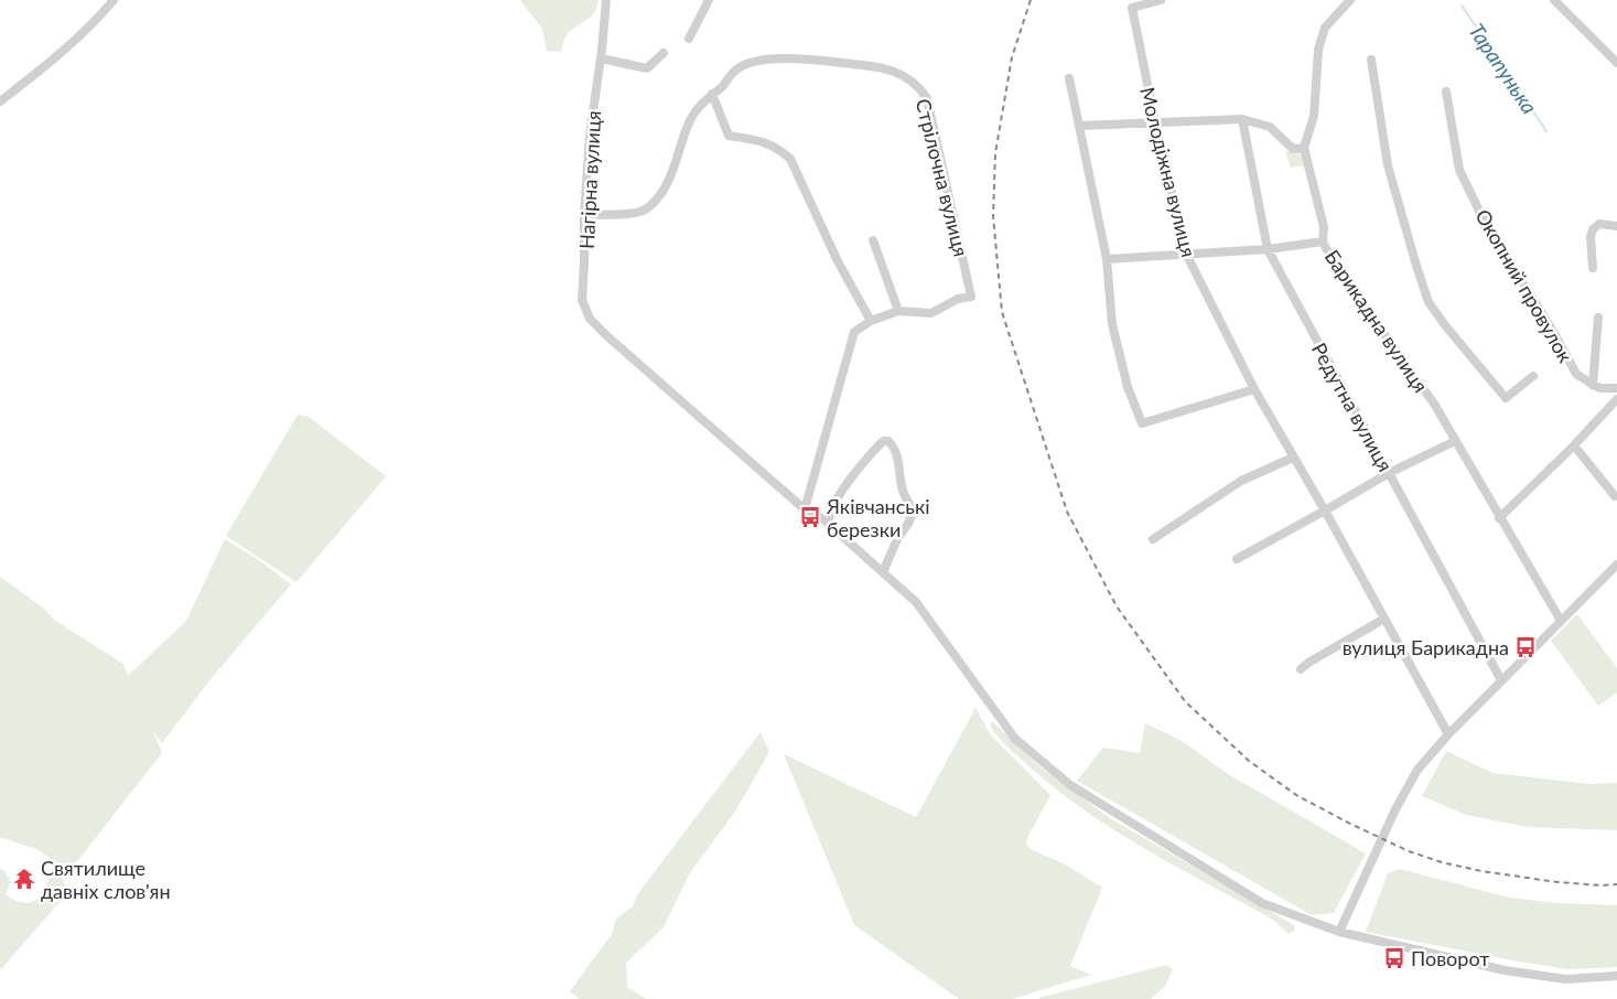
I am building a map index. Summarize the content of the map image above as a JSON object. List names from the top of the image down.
{
  "streets": {
    "street": [
      "Молодіжна вулиця",
      "Стрілочна вулиця",
      "Нагірна вулиця",
      "Окопний провулок",
      "Барикадна вулиця",
      "Редутна вулиця"
    ]
  },
  "crossings": [
    ["Стрілочна вулиця", "Нагірна вулиця"]
  ],
  "water": ["Тарапунька"],
  "places": {
    "bus stop": ["Яківчанські березки", "вулиця Барикадна", "Поворот"],
    "temple": ["Святилище давніх слов'ян"]
  }
}
